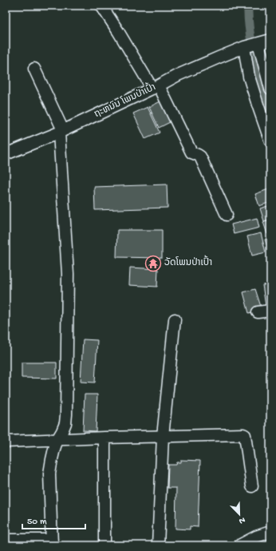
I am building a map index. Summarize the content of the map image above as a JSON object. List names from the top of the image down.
{
  "streets": {
    "street": ["ຖະຫນົນ ໂພນປ່າເປົ້າ"]
  },
  "places": {
    "temple": ["ວັດໂພນປ່າເປົ້າ"]
  },
  "scale_bar": "50 m",
  "north": "bottom right"
}
